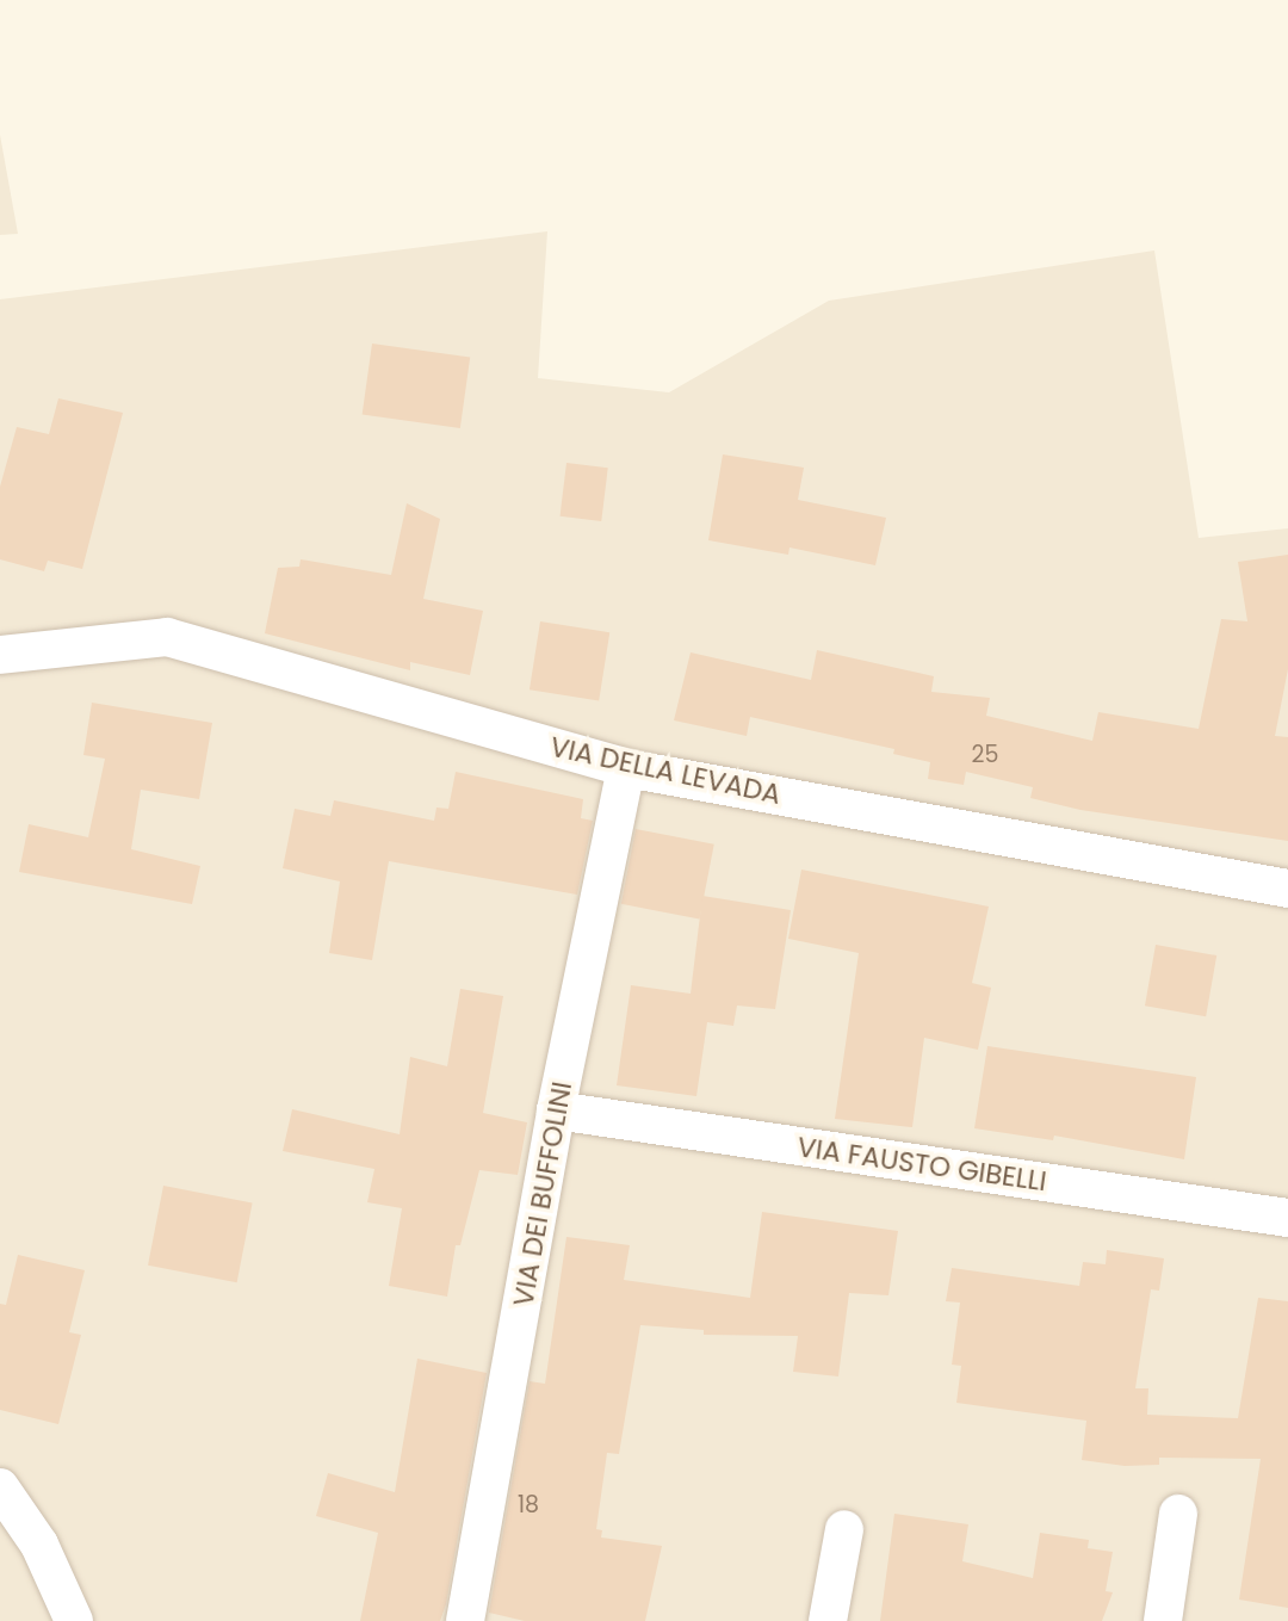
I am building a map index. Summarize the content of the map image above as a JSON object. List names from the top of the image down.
{
  "streets": {
    "street": ["VIA DELLA LEVADA", "VIA FAUSTO GIBELLI", "VIA DEI BUFFOLINI"]
  },
  "crossings": [
    ["VIA DELLA LEVADA", "VIA DEI BUFFOLINI"],
    ["VIA FAUSTO GIBELLI", "VIA DEI BUFFOLINI"]
  ],
  "house_numbers": ["25", "18"]
}
